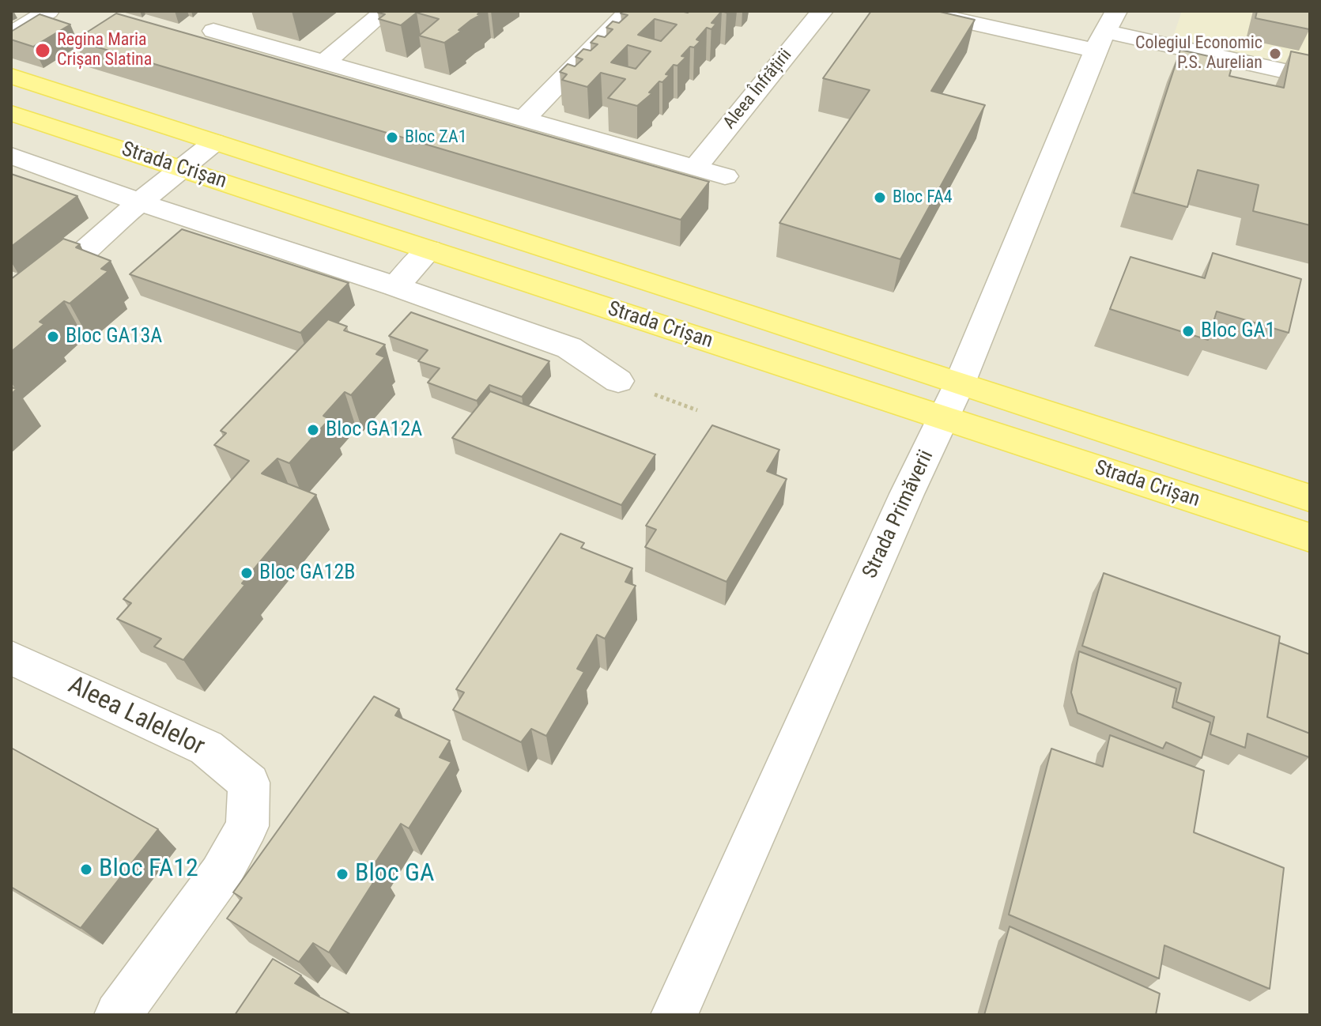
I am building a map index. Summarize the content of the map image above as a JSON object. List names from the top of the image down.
{
  "streets": {
    "main road": ["Strada Crișan"],
    "street": ["Aleea Înfrățirii", "Strada Primăverii", "Aleea Lalelelor"]
  },
  "crossings": [
    ["Strada Crișan", "Strada Primăverii"]
  ],
  "places": [
    "Regina Maria Crișan Slatina",
    "Colegiul Economic P.S. Aurelian",
    "Bloc ZA1",
    "Bloc FA4",
    "Bloc GA1",
    "Bloc GA13A",
    "Bloc GA12A",
    "Bloc GA12B",
    "Bloc FA12",
    "Bloc GA"
  ]
}
